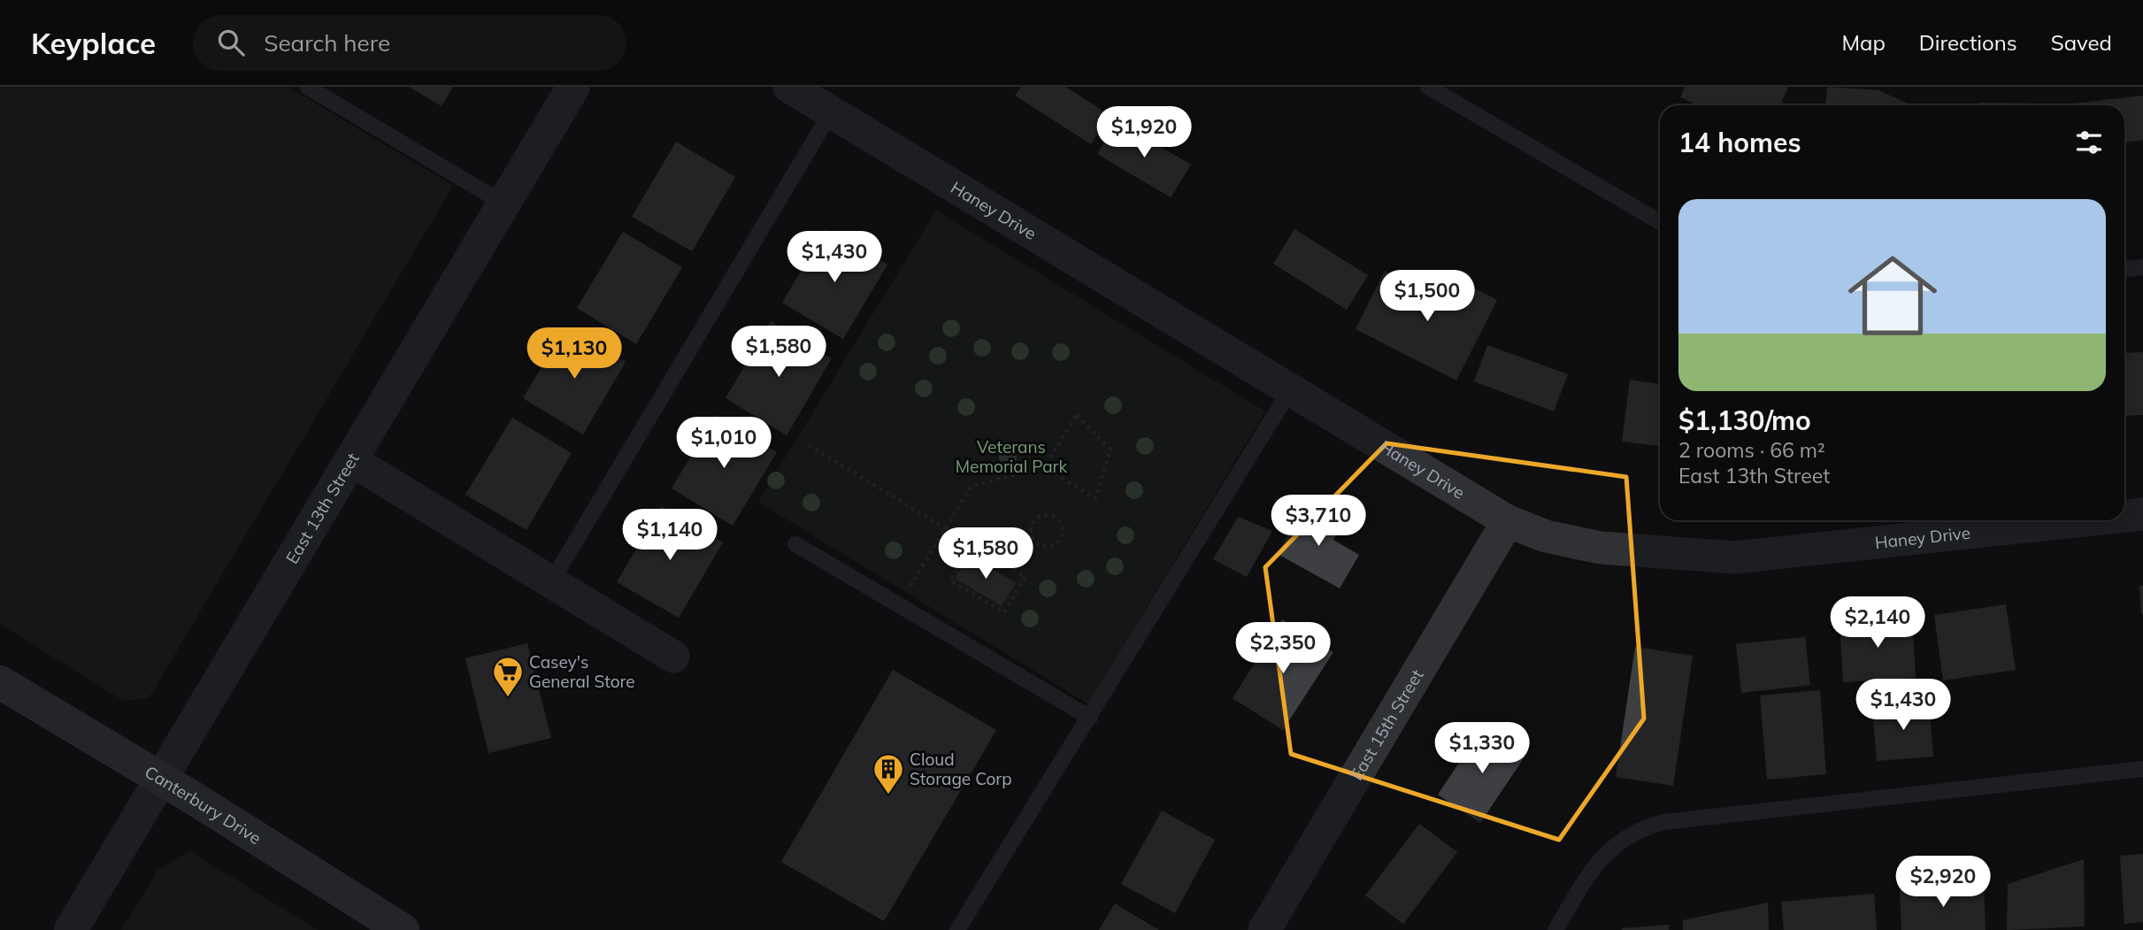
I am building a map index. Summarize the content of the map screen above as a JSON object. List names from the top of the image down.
{
  "streets": {
    "main road": ["Canterbury Drive"],
    "street": ["Haney Drive", "East 13th Street", "East 15th Street"]
  },
  "crossings": [
    ["Haney Drive", "East 15th Street"],
    ["East 13th Street", "Canterbury Drive"]
  ],
  "parks": ["Veterans Memorial Park"],
  "places": {
    "supermarket": ["Casey's General Store"],
    "building": ["Cloud Storage Corp"]
  },
  "page": {
    "header": "Keyplace",
    "search": "Search here",
    "nav": ["Map", "Directions", "Saved"],
    "heading": "14 homes",
    "price": [
      "$1,920",
      "$1,430",
      "$1,500",
      "$1,580",
      "$1,130",
      "$1,010",
      "$3,710",
      "$1,140",
      "$1,580",
      "$2,140",
      "$2,350",
      "$1,430",
      "$1,330",
      "$2,920"
    ],
    "list": [
      {
        "name": "$1,130/mo",
        "note": "2 rooms · 66 m² · East 13th Street"
      }
    ]
  }
}
